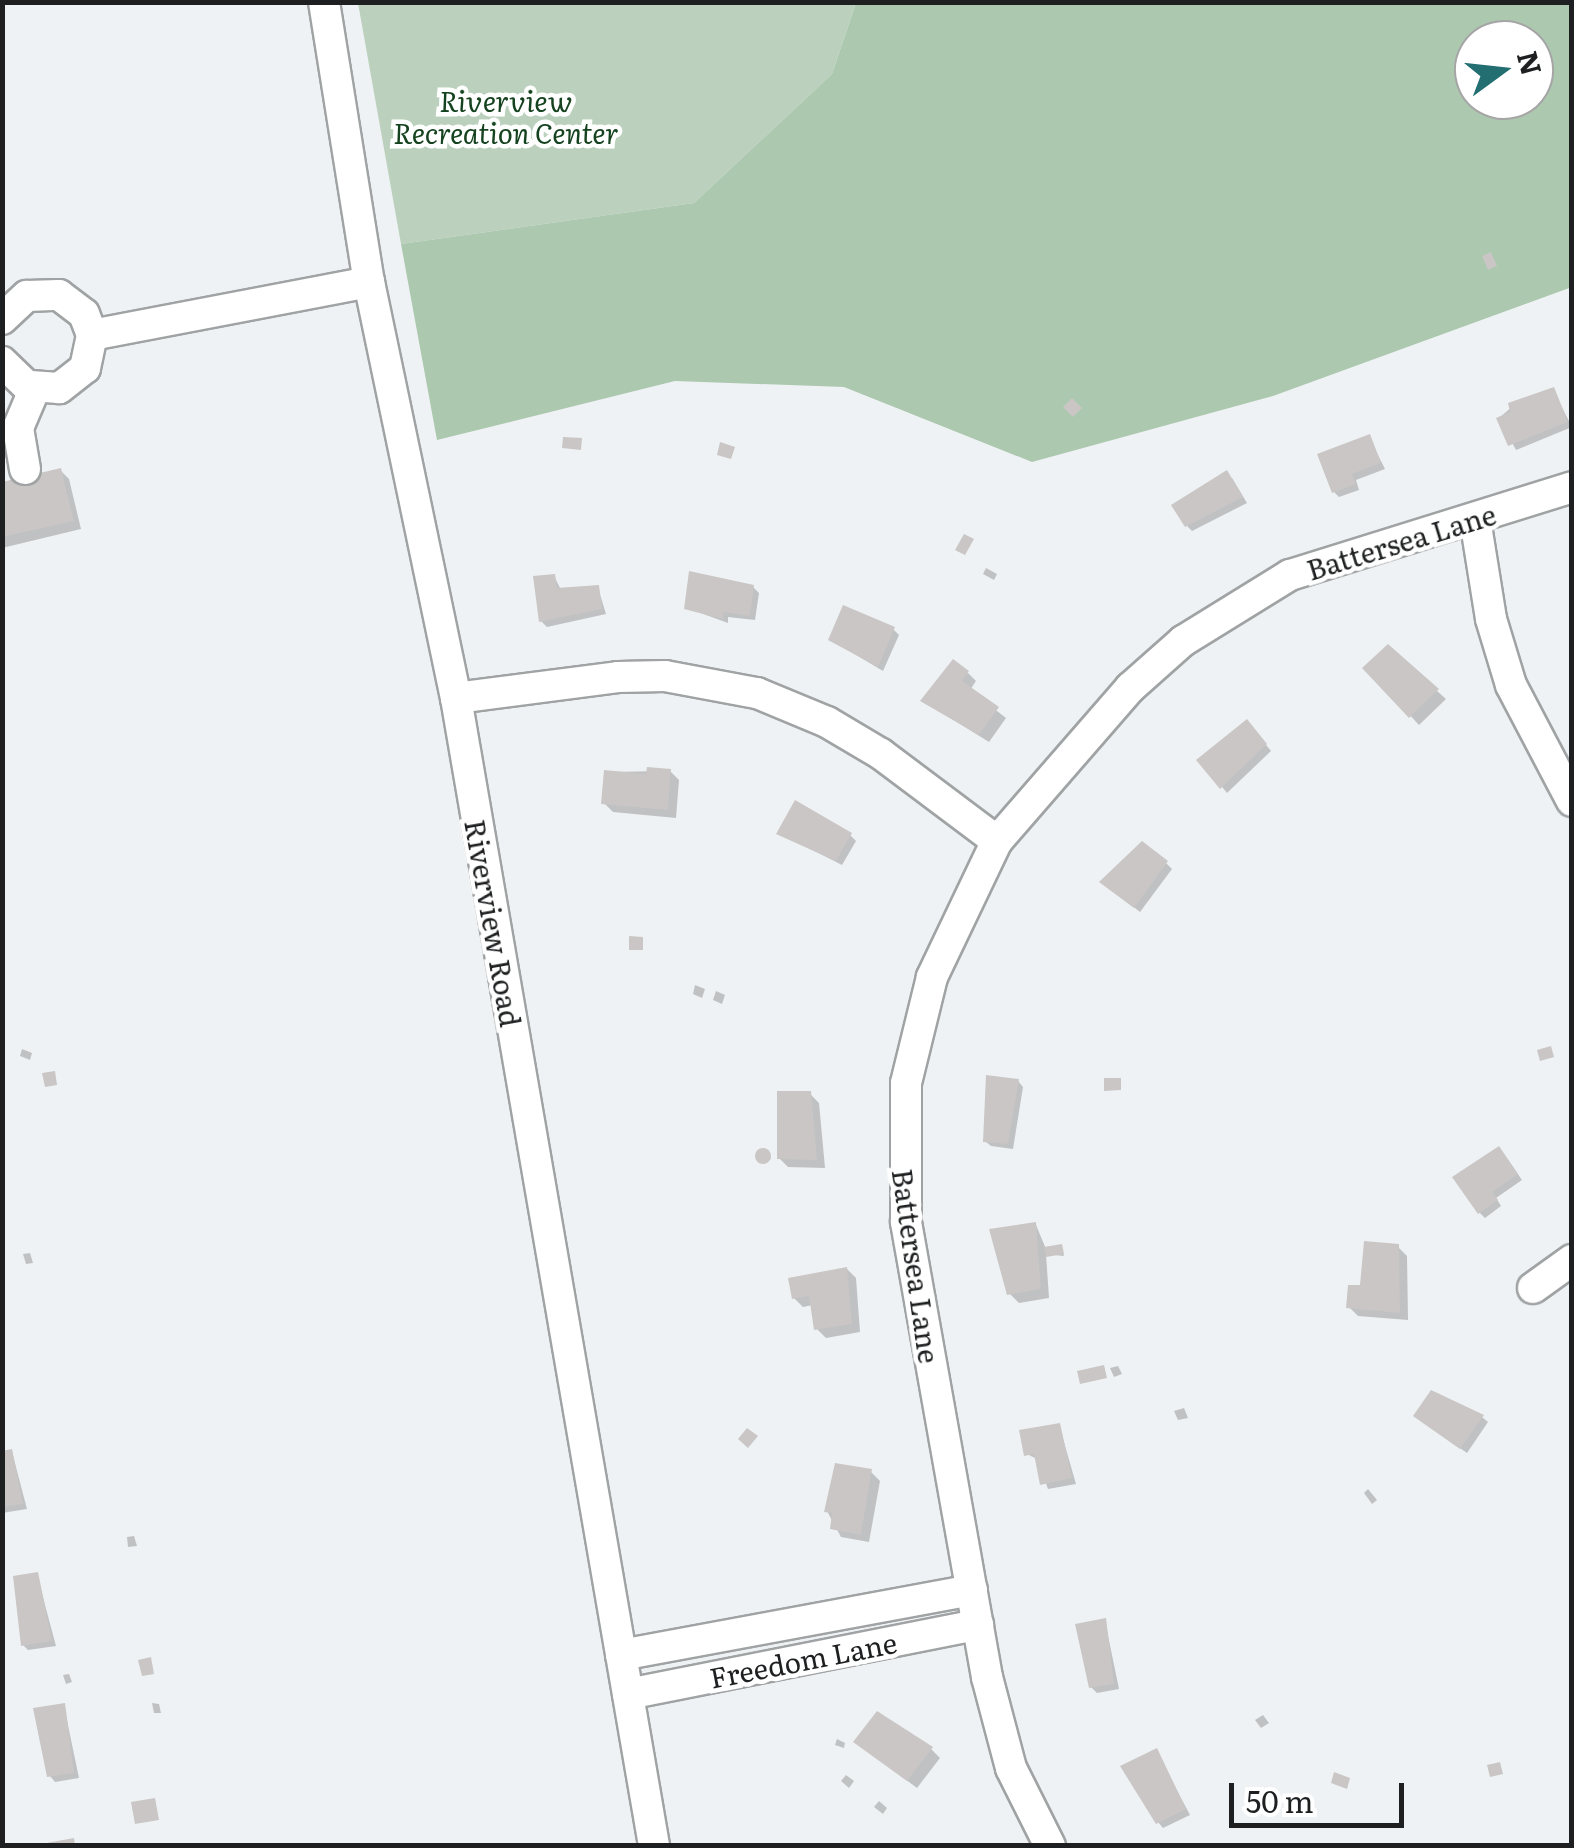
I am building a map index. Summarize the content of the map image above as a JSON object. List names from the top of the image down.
{
  "streets": {
    "street": ["Battersea Lane", "Riverview Road", "Freedom Lane"]
  },
  "crossings": [
    ["Battersea Lane", "Freedom Lane"],
    ["Riverview Road", "Freedom Lane"]
  ],
  "parks": ["Riverview Recreation Center"],
  "scale_bar": "50 m",
  "north": "right"
}
